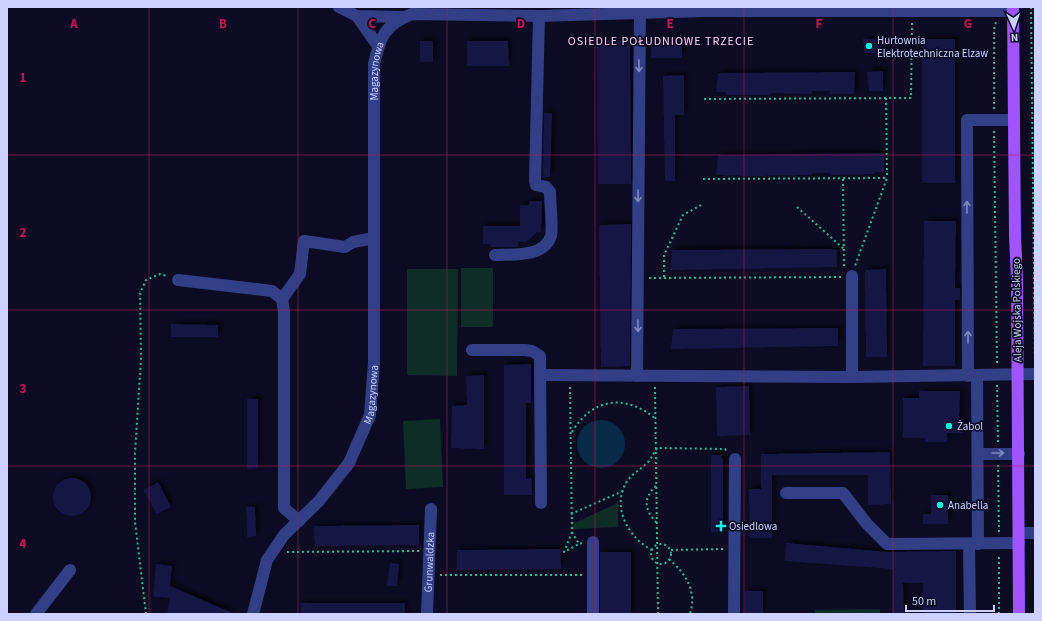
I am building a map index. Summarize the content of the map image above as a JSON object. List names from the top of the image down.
{
  "streets": {
    "main road": ["Aleja Wojska Polskiego"],
    "street": ["Magazynowa", "Grunwaldzka"]
  },
  "crossings": [
    ["Magazynowa", "Aleja Wojska Polskiego"]
  ],
  "districts": ["OSIEDLE POŁUDNIOWE TRZECIE"],
  "places": {
    "other": ["Hurtownia Elektrotechniczna Elzaw", "Żabol", "Anabella"],
    "health": ["Osiedlowa"]
  },
  "scale_bar": "50 m",
  "north": "bottom",
  "grid": {
    "columns": [
      "A",
      "B",
      "C",
      "D",
      "E",
      "F",
      "G"
    ],
    "rows": [
      "1",
      "2",
      "3",
      "4"
    ]
  }
}
